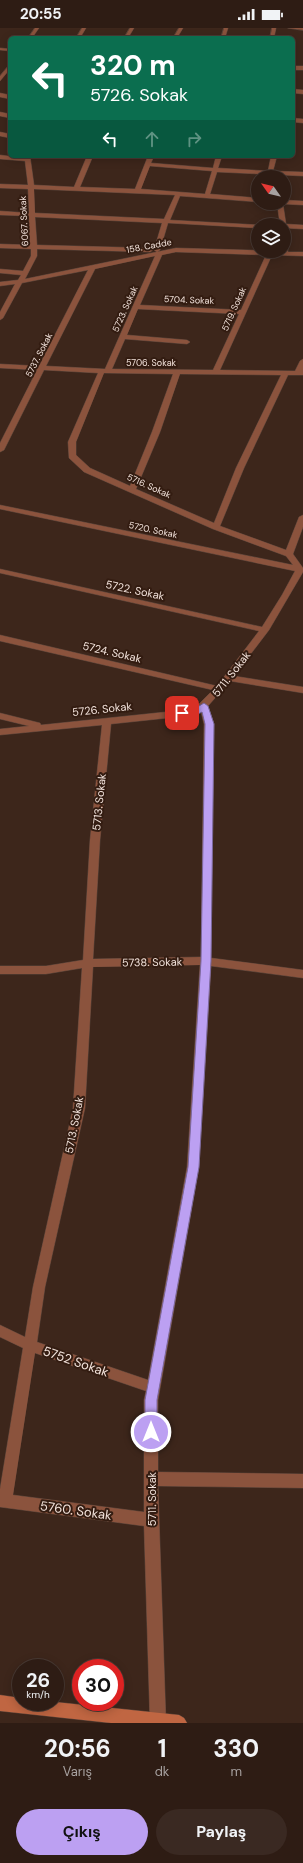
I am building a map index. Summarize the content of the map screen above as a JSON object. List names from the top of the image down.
{
  "streets": {
    "street": [
      "6067. Sokak",
      "158. Cadde",
      "5704. Sokak",
      "5723. Sokak",
      "5719. Sokak",
      "5737. Sokak",
      "5706. Sokak",
      "5716. Sokak",
      "5720. Sokak",
      "5722. Sokak",
      "5724. Sokak",
      "5711. Sokak",
      "5726. Sokak",
      "5713. Sokak",
      "5738. Sokak",
      "5752 Sokak",
      "5760. Sokak"
    ]
  },
  "crossings": [
    ["6067. Sokak", "158. Cadde"],
    ["158. Cadde", "5723. Sokak"],
    ["158. Cadde", "5737. Sokak"],
    ["5704. Sokak", "5723. Sokak"],
    ["5704. Sokak", "5719. Sokak"],
    ["5723. Sokak", "5706. Sokak"],
    ["5723. Sokak", "5716. Sokak"],
    ["5719. Sokak", "5706. Sokak"],
    ["5737. Sokak", "5706. Sokak"],
    ["5706. Sokak", "5716. Sokak"],
    ["5720. Sokak", "5711. Sokak"],
    ["5722. Sokak", "5711. Sokak"],
    ["5724. Sokak", "5711. Sokak"],
    ["5711. Sokak", "5726. Sokak"],
    ["5711. Sokak", "5738. Sokak"],
    ["5711. Sokak", "5752 Sokak"],
    ["5711. Sokak", "5760. Sokak"],
    ["5726. Sokak", "5713. Sokak"],
    ["5713. Sokak", "5738. Sokak"],
    ["5713. Sokak", "5752 Sokak"],
    ["5713. Sokak", "5760. Sokak"]
  ],
  "north": "top left",
  "page": {
    "status": "20:55",
    "turn": ["320 m", "5726. Sokak"],
    "speed": "26 km/h",
    "limit": "30",
    "eta": [
      "20:56",
      "Varış",
      "1",
      "dk",
      "330",
      "m"
    ],
    "buttons": ["Çıkış", "Paylaş"]
  }
}
